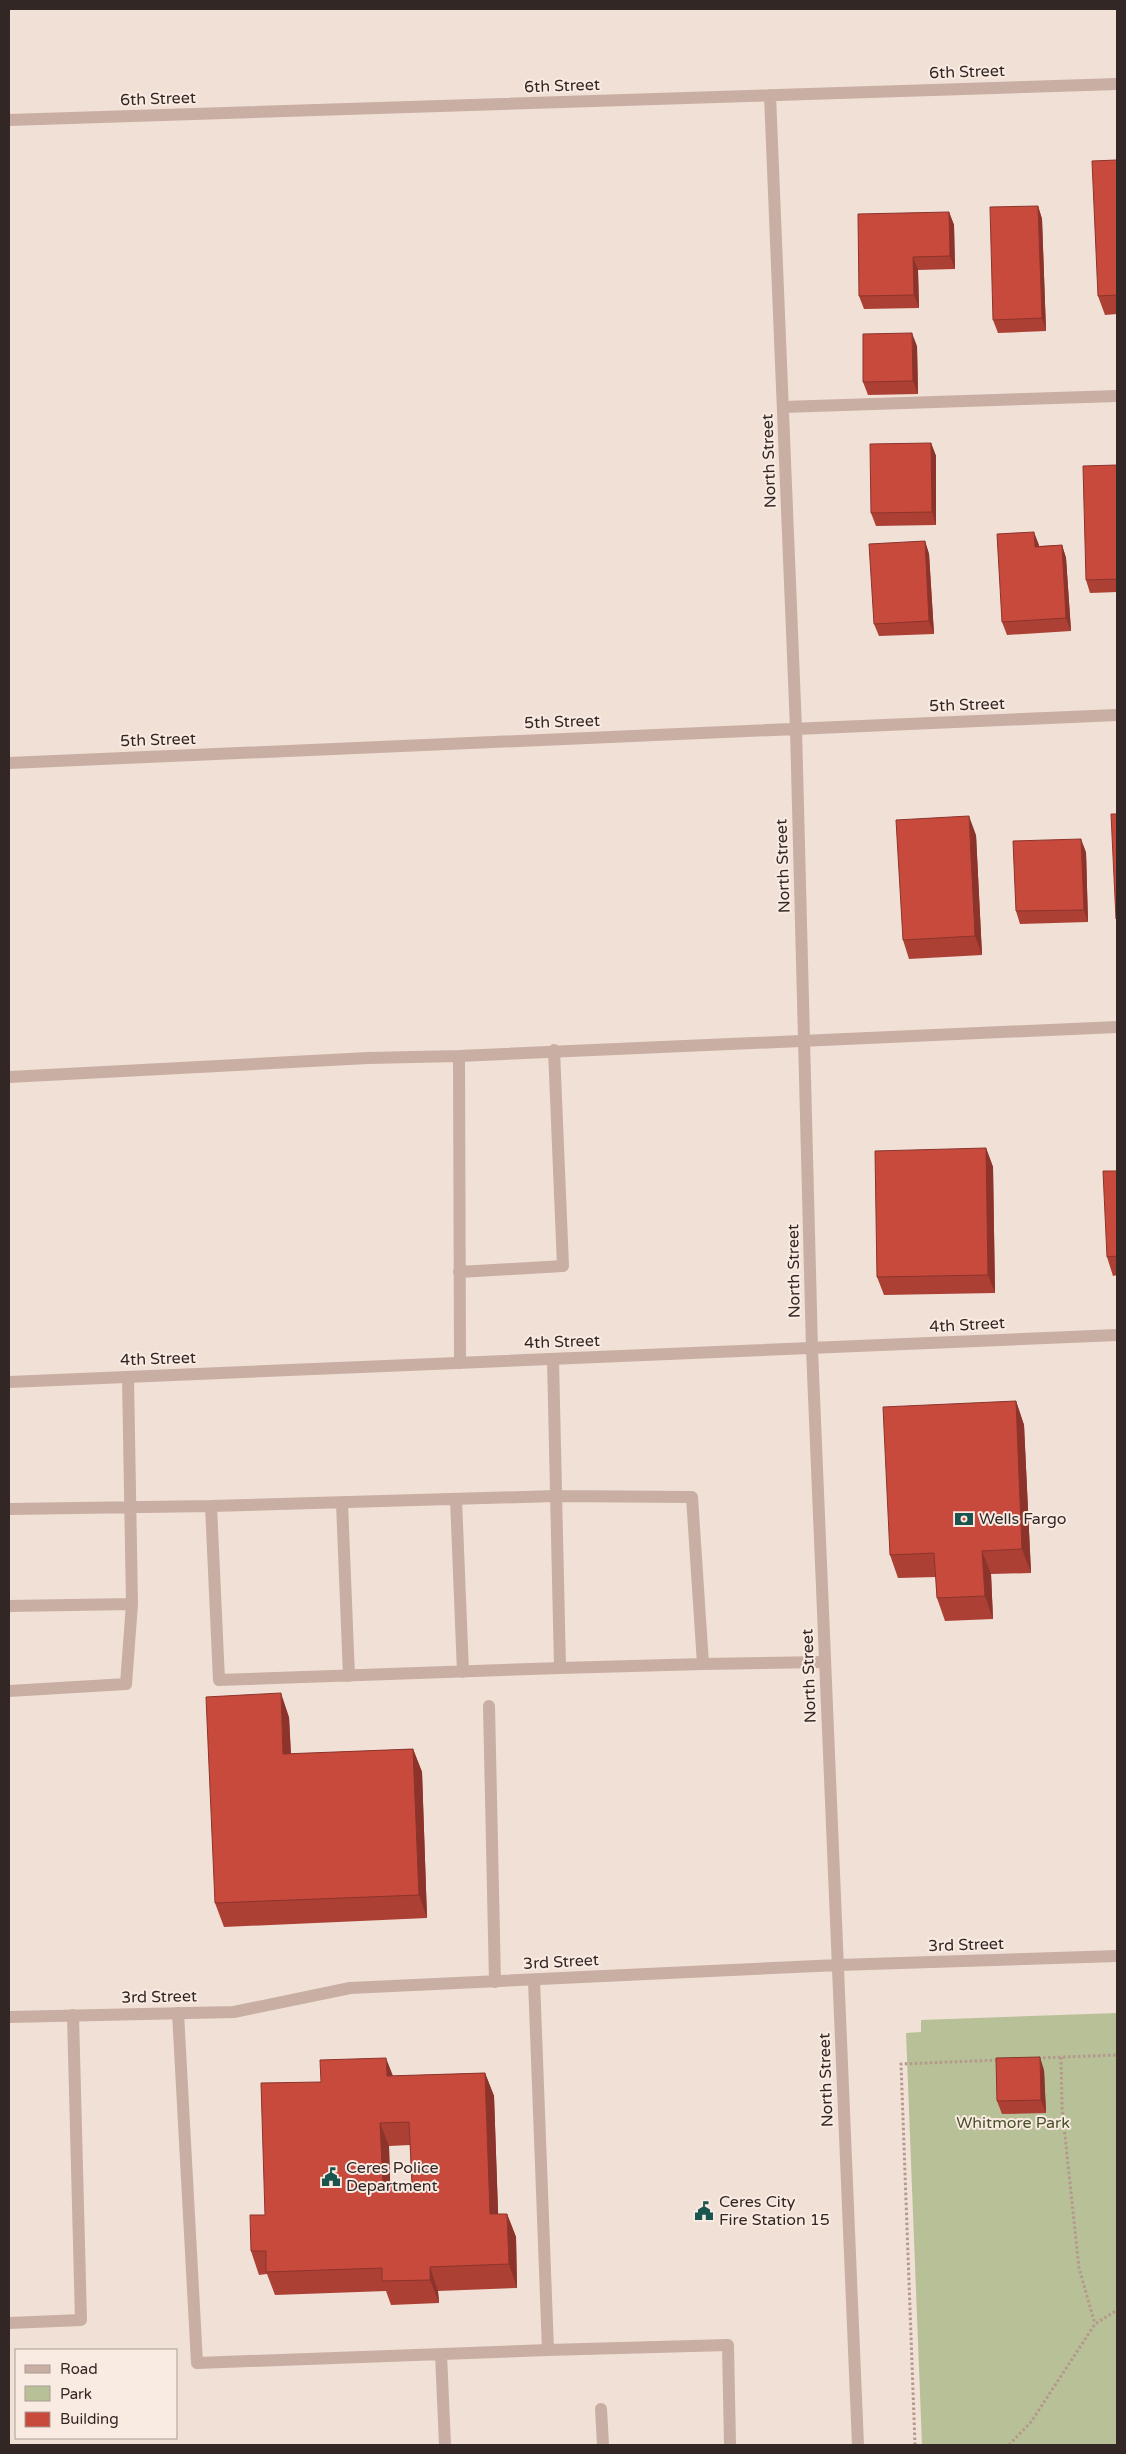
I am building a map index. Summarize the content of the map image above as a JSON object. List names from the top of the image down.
{
  "streets": {
    "street": [
      "6th Street",
      "North Street",
      "5th Street",
      "4th Street",
      "3rd Street"
    ]
  },
  "crossings": [
    ["6th Street", "North Street"],
    ["North Street", "5th Street"],
    ["North Street", "4th Street"],
    ["North Street", "3rd Street"]
  ],
  "parks": ["Whitmore Park"],
  "places": {
    "bank": ["Wells Fargo"],
    "public building": ["Ceres Police Department", "Ceres City Fire Station 15"]
  },
  "legend": ["Road", "Park", "Building"]
}
